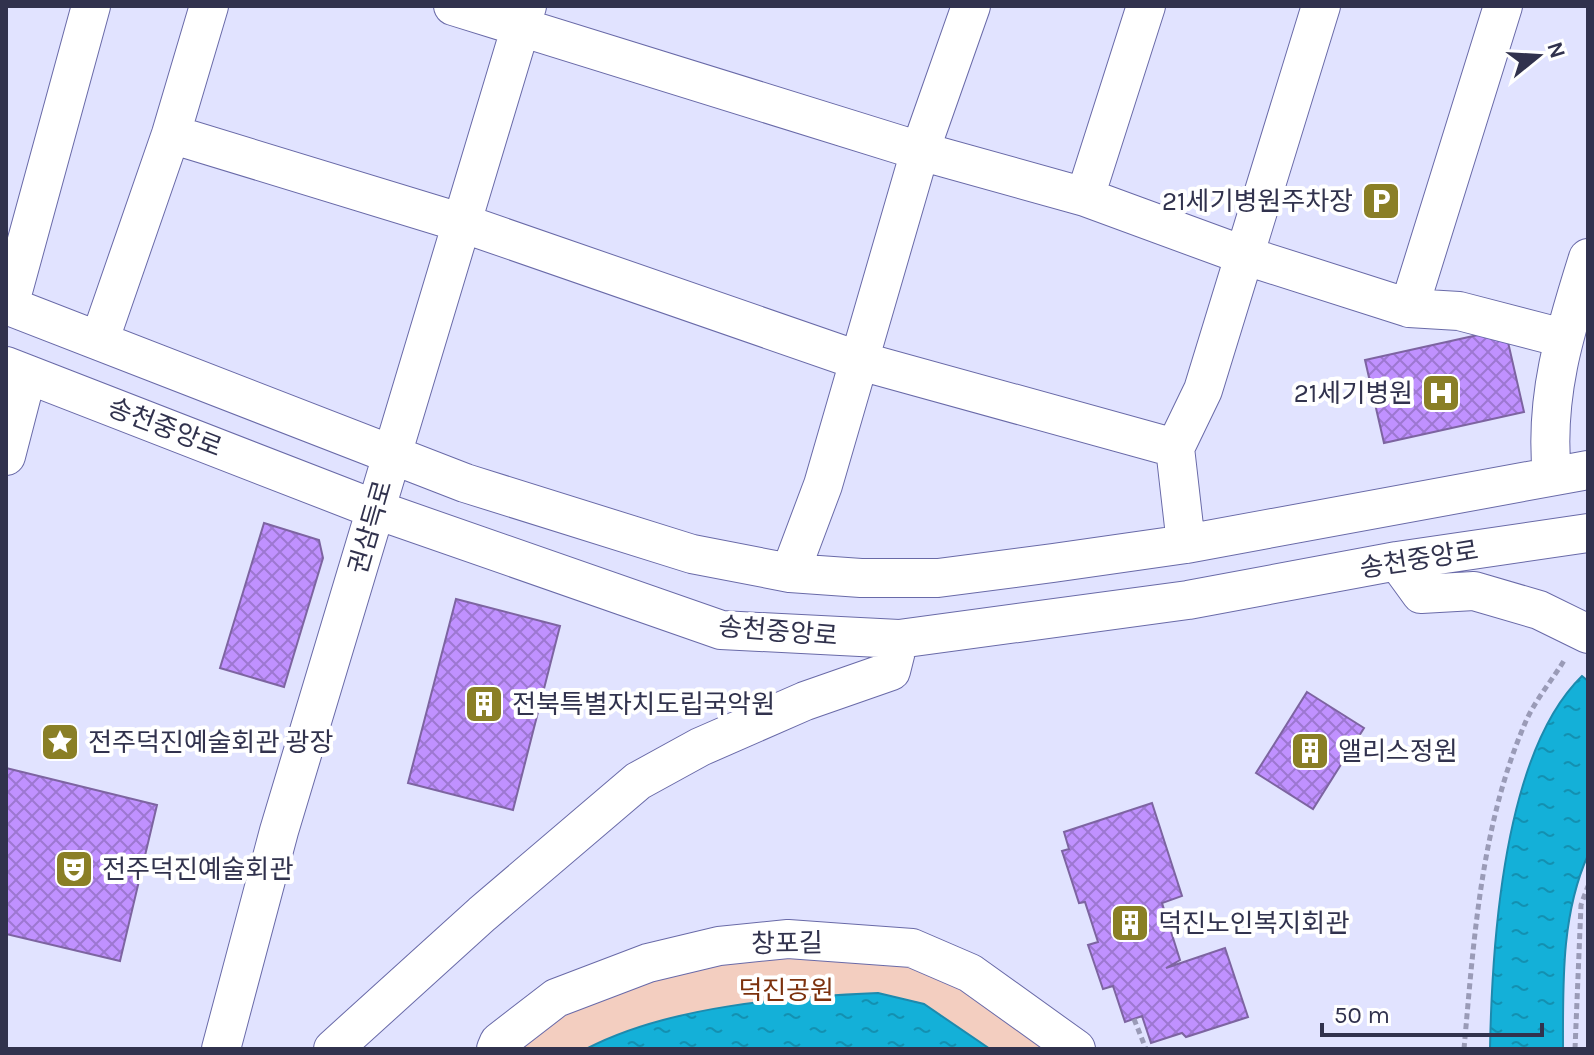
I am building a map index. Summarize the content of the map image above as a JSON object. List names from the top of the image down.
{
  "streets": {
    "street": ["송천중앙로", "권삼득로", "창포길"]
  },
  "crossings": [
    ["송천중앙로", "권삼득로"]
  ],
  "parks": ["덕진공원"],
  "places": {
    "parking": ["21세기병원주차장"],
    "hospital": ["21세기병원"],
    "building": ["전북특별자치도립국악원", "앨리스정원", "덕진노인복지회관"],
    "place": ["전주덕진예술회관 광장"],
    "theatre": ["전주덕진예술회관"]
  },
  "scale_bar": "50 m",
  "north": "right"
}
